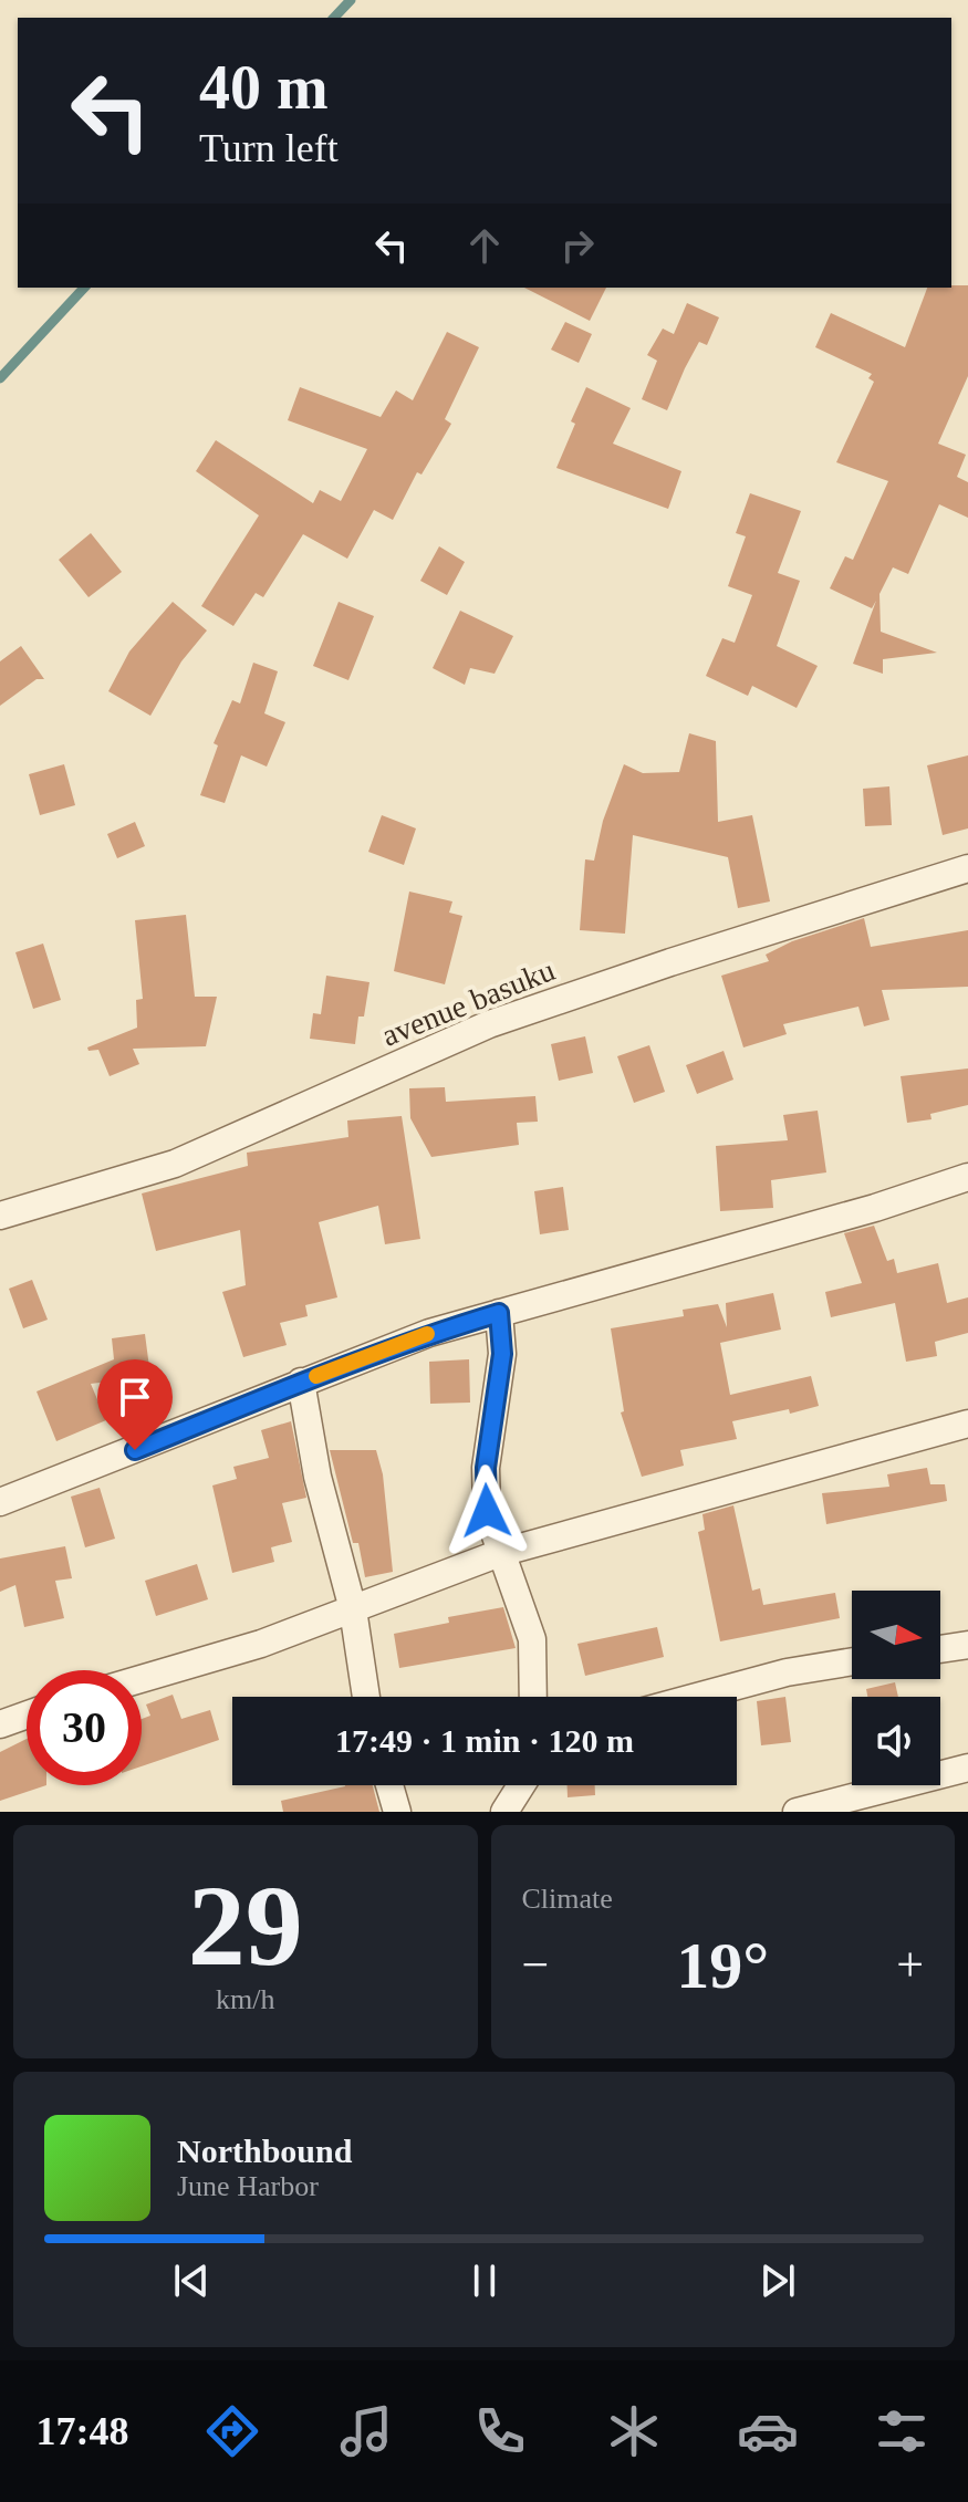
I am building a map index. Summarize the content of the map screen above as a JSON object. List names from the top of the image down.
{
  "streets": {
    "street": ["avenue basuku"]
  },
  "north": "right",
  "page": {
    "turn": ["40 m", "Turn left"],
    "limit": "30",
    "trip": "17:49 · 1 min · 120 m",
    "tile": [
      ["29", "km/h"],
      "Climate"
    ],
    "heat": ["−", "19°", "+"],
    "song": ["Northbound", "June Harbor"],
    "tabs": "17:48"
  }
}
